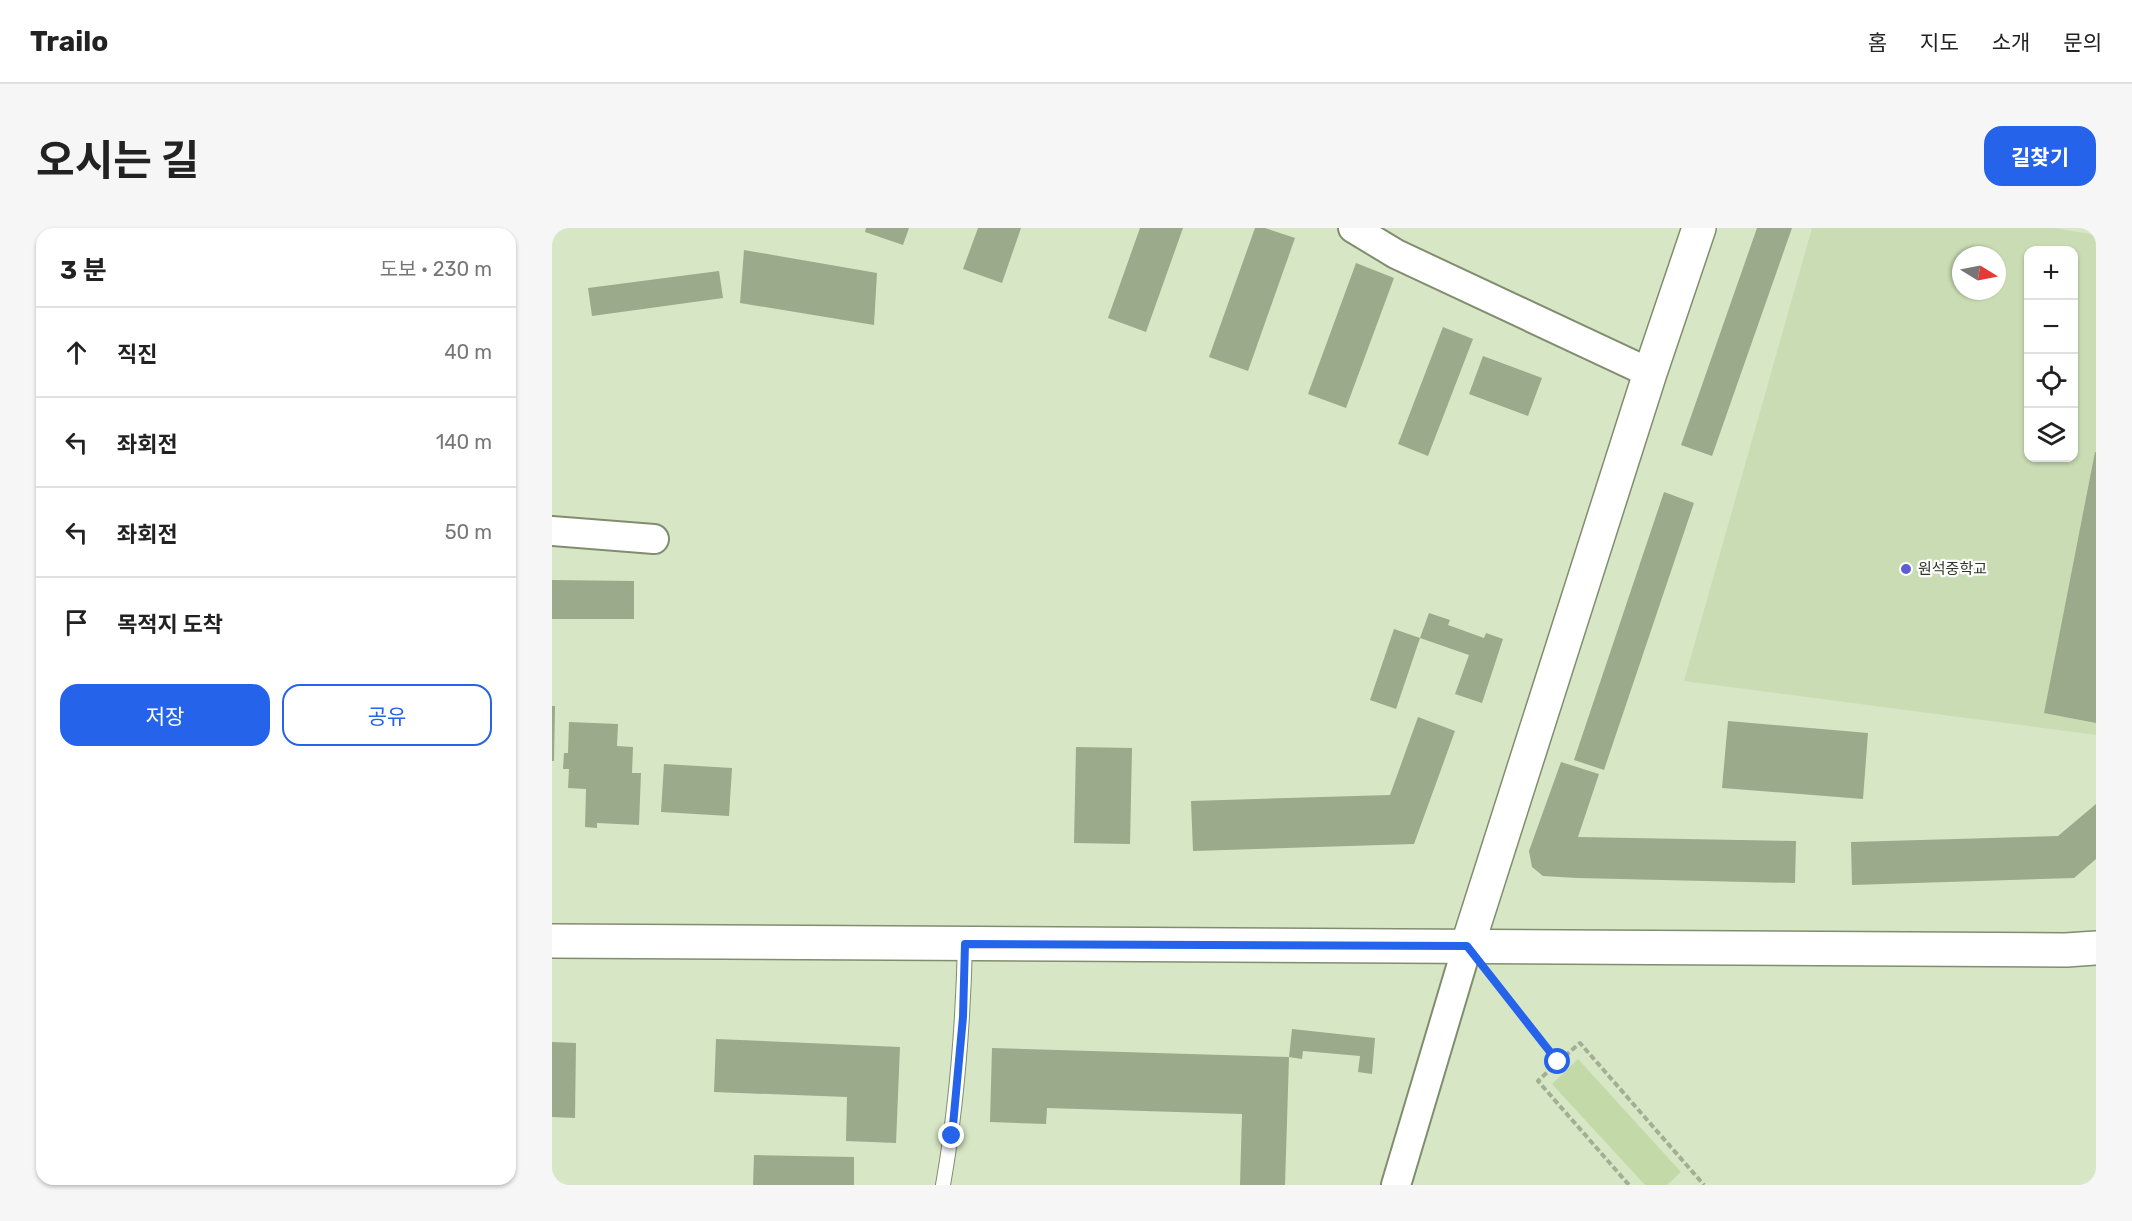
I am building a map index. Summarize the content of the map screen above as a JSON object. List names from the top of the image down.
{
  "places": ["원석중학교"],
  "north": "right",
  "page": {
    "header": "Trailo",
    "nav": [
      "홈",
      "지도",
      "소개",
      "문의"
    ],
    "title": "오시는 길",
    "buttons": [
      "길찾기",
      ["저장", "공유"]
    ],
    "heading": ["3 분", "도보 · 230 m"],
    "map_buttons": ["+", "−"],
    "list": [
      ["직진", "40 m"],
      ["좌회전", "140 m"],
      ["좌회전", "50 m"],
      "목적지 도착"
    ]
  }
}
